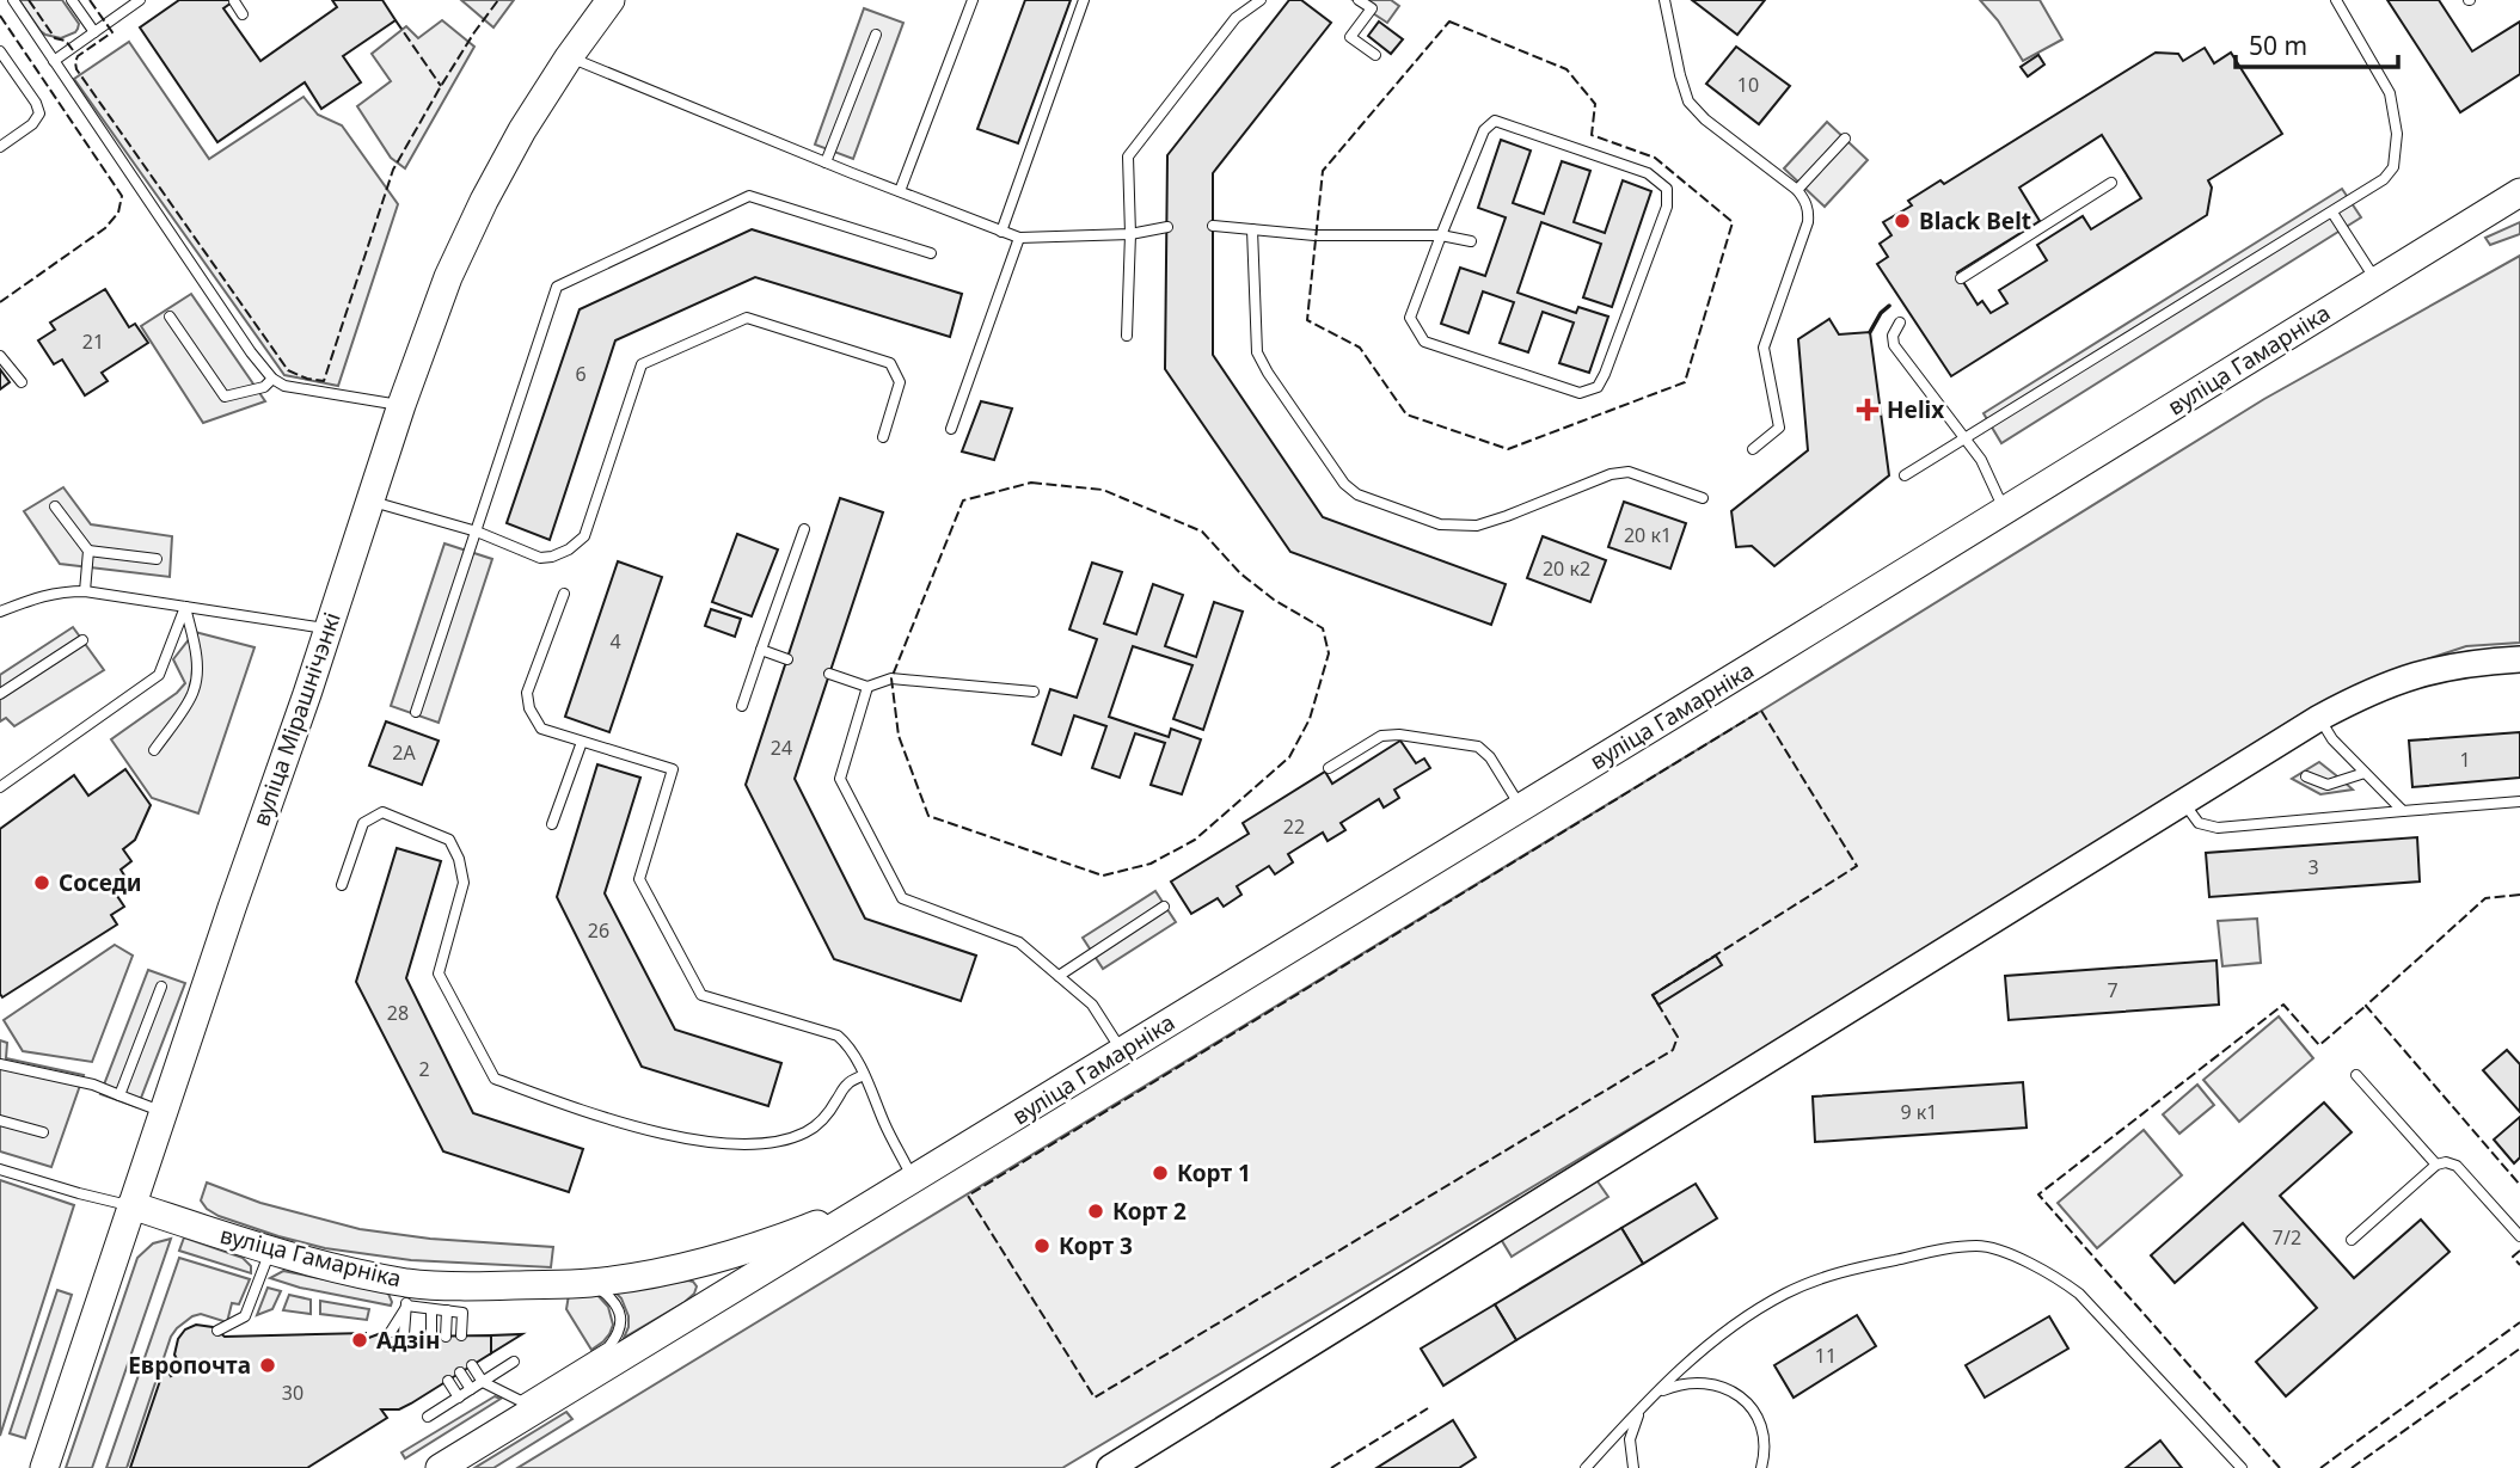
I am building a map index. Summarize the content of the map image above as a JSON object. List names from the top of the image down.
{
  "streets": {
    "main road": ["вуліца Гамарніка", "вуліца Мірашнічэнкі"]
  },
  "crossings": [
    ["вуліца Гамарніка", "вуліца Мірашнічэнкі"]
  ],
  "places": {
    "other": [
      "Black Belt",
      "Соседи",
      "Корт 1",
      "Корт 2",
      "Корт 3",
      "Адзін",
      "Европочта"
    ],
    "health": ["Helix"]
  },
  "house_numbers": [
    "10",
    "21",
    "6",
    "20 к1",
    "20 к2",
    "4",
    "24",
    "2А",
    "1",
    "22",
    "3",
    "26",
    "7",
    "28",
    "2",
    "9 к1",
    "7/2",
    "11",
    "30"
  ],
  "scale_bar": "50 m"
}
